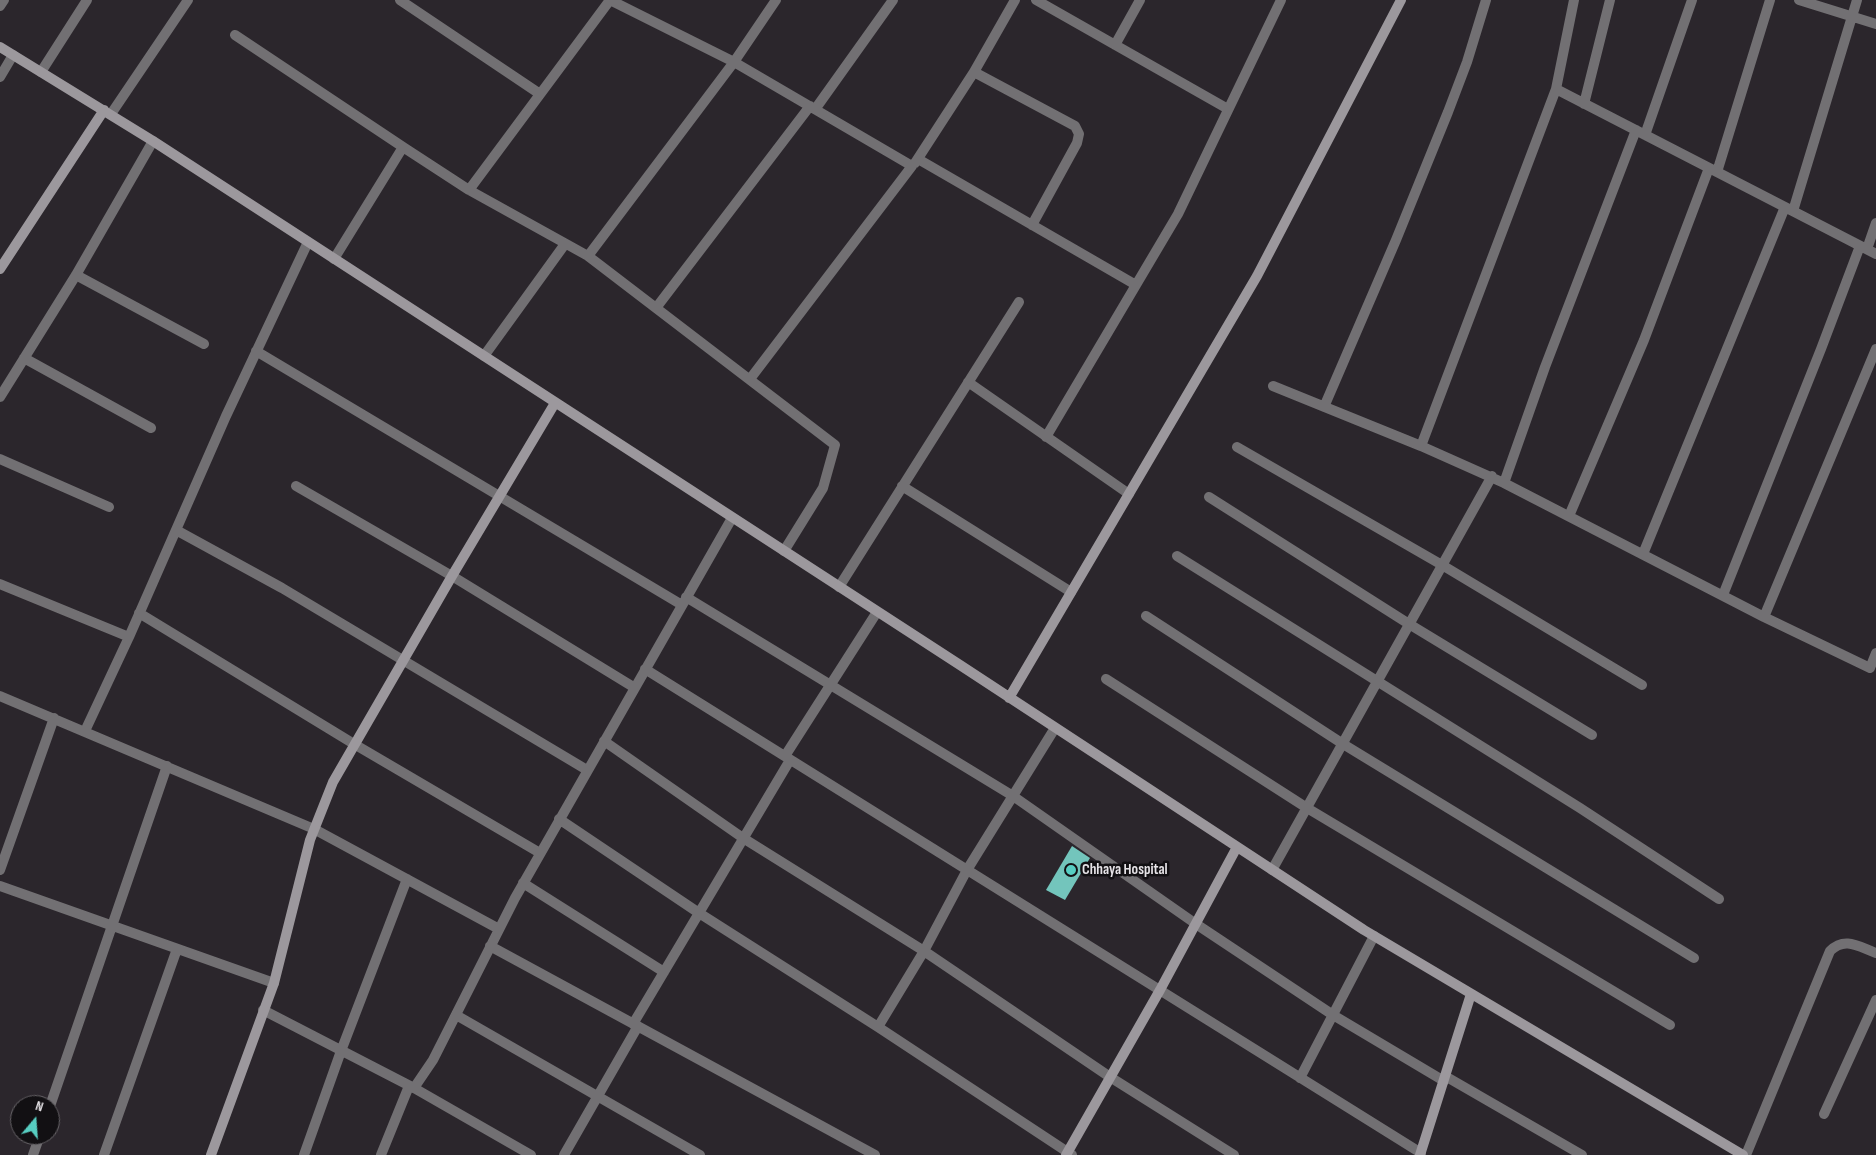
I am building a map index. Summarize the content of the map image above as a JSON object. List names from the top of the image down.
{
  "places": ["Chhaya Hospital"],
  "north": "top"
}
